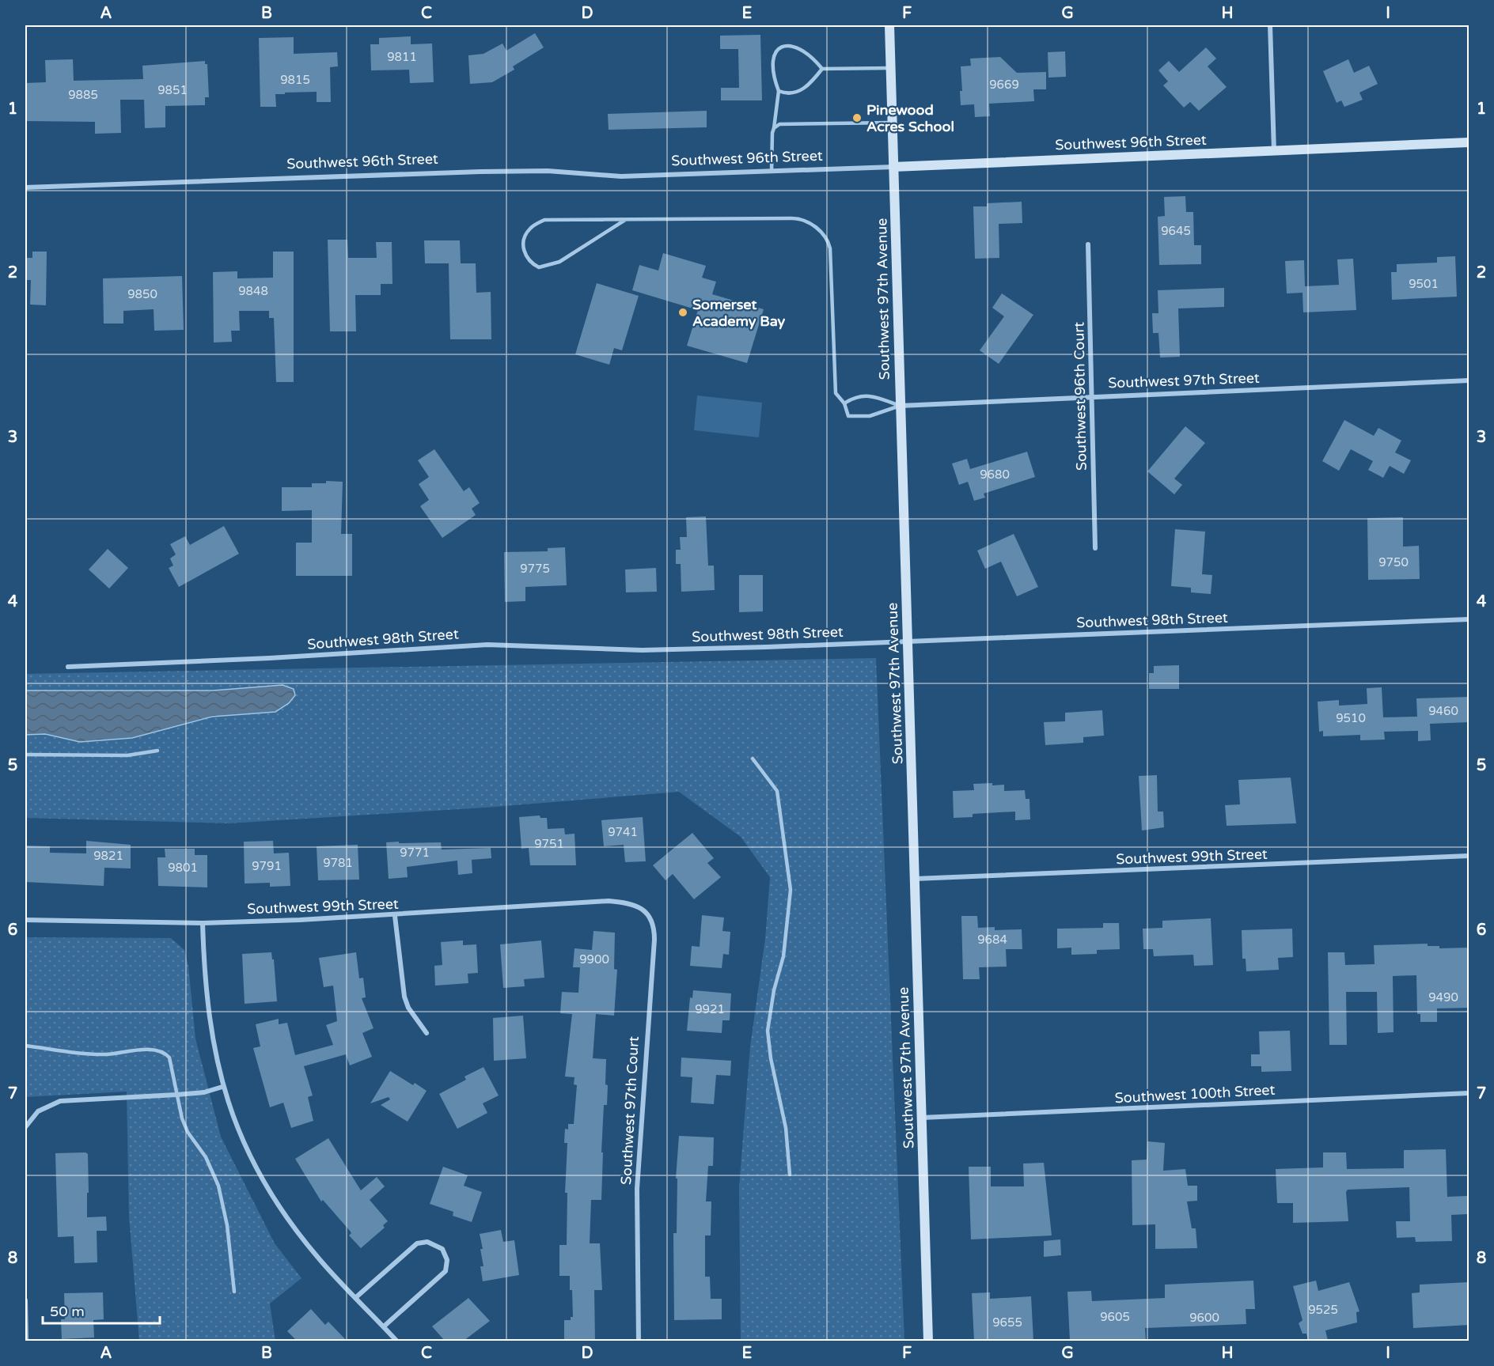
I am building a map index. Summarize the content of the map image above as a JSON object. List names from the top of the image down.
{
  "streets": {
    "street": [
      "Southwest 96th Street",
      "Southwest 97th Avenue",
      "Southwest 97th Street",
      "Southwest 96th Court",
      "Southwest 98th Street",
      "Southwest 99th Street",
      "Southwest 100th Street",
      "Southwest 97th Court"
    ]
  },
  "crossings": [
    ["Southwest 96th Street", "Southwest 97th Avenue"],
    ["Southwest 97th Avenue", "Southwest 97th Street"],
    ["Southwest 97th Avenue", "Southwest 98th Street"],
    ["Southwest 97th Avenue", "Southwest 99th Street"],
    ["Southwest 97th Avenue", "Southwest 100th Street"],
    ["Southwest 97th Street", "Southwest 96th Court"],
    ["Southwest 99th Street", "Southwest 97th Court"]
  ],
  "places": ["Pinewood Acres School", "Somerset Academy Bay"],
  "house_numbers": [
    "9811",
    "9815",
    "9669",
    "9851",
    "9885",
    "9645",
    "9501",
    "9848",
    "9850",
    "9680",
    "9750",
    "9775",
    "9460",
    "9510",
    "9741",
    "9751",
    "9771",
    "9821",
    "9781",
    "9791",
    "9801",
    "9684",
    "9900",
    "9490",
    "9921",
    "9525",
    "9605",
    "9600",
    "9655"
  ],
  "scale_bar": "50 m",
  "grid": {
    "columns": [
      "A",
      "B",
      "C",
      "D",
      "E",
      "F",
      "G",
      "H",
      "I"
    ],
    "rows": [
      "1",
      "2",
      "3",
      "4",
      "5",
      "6",
      "7",
      "8"
    ]
  }
}
